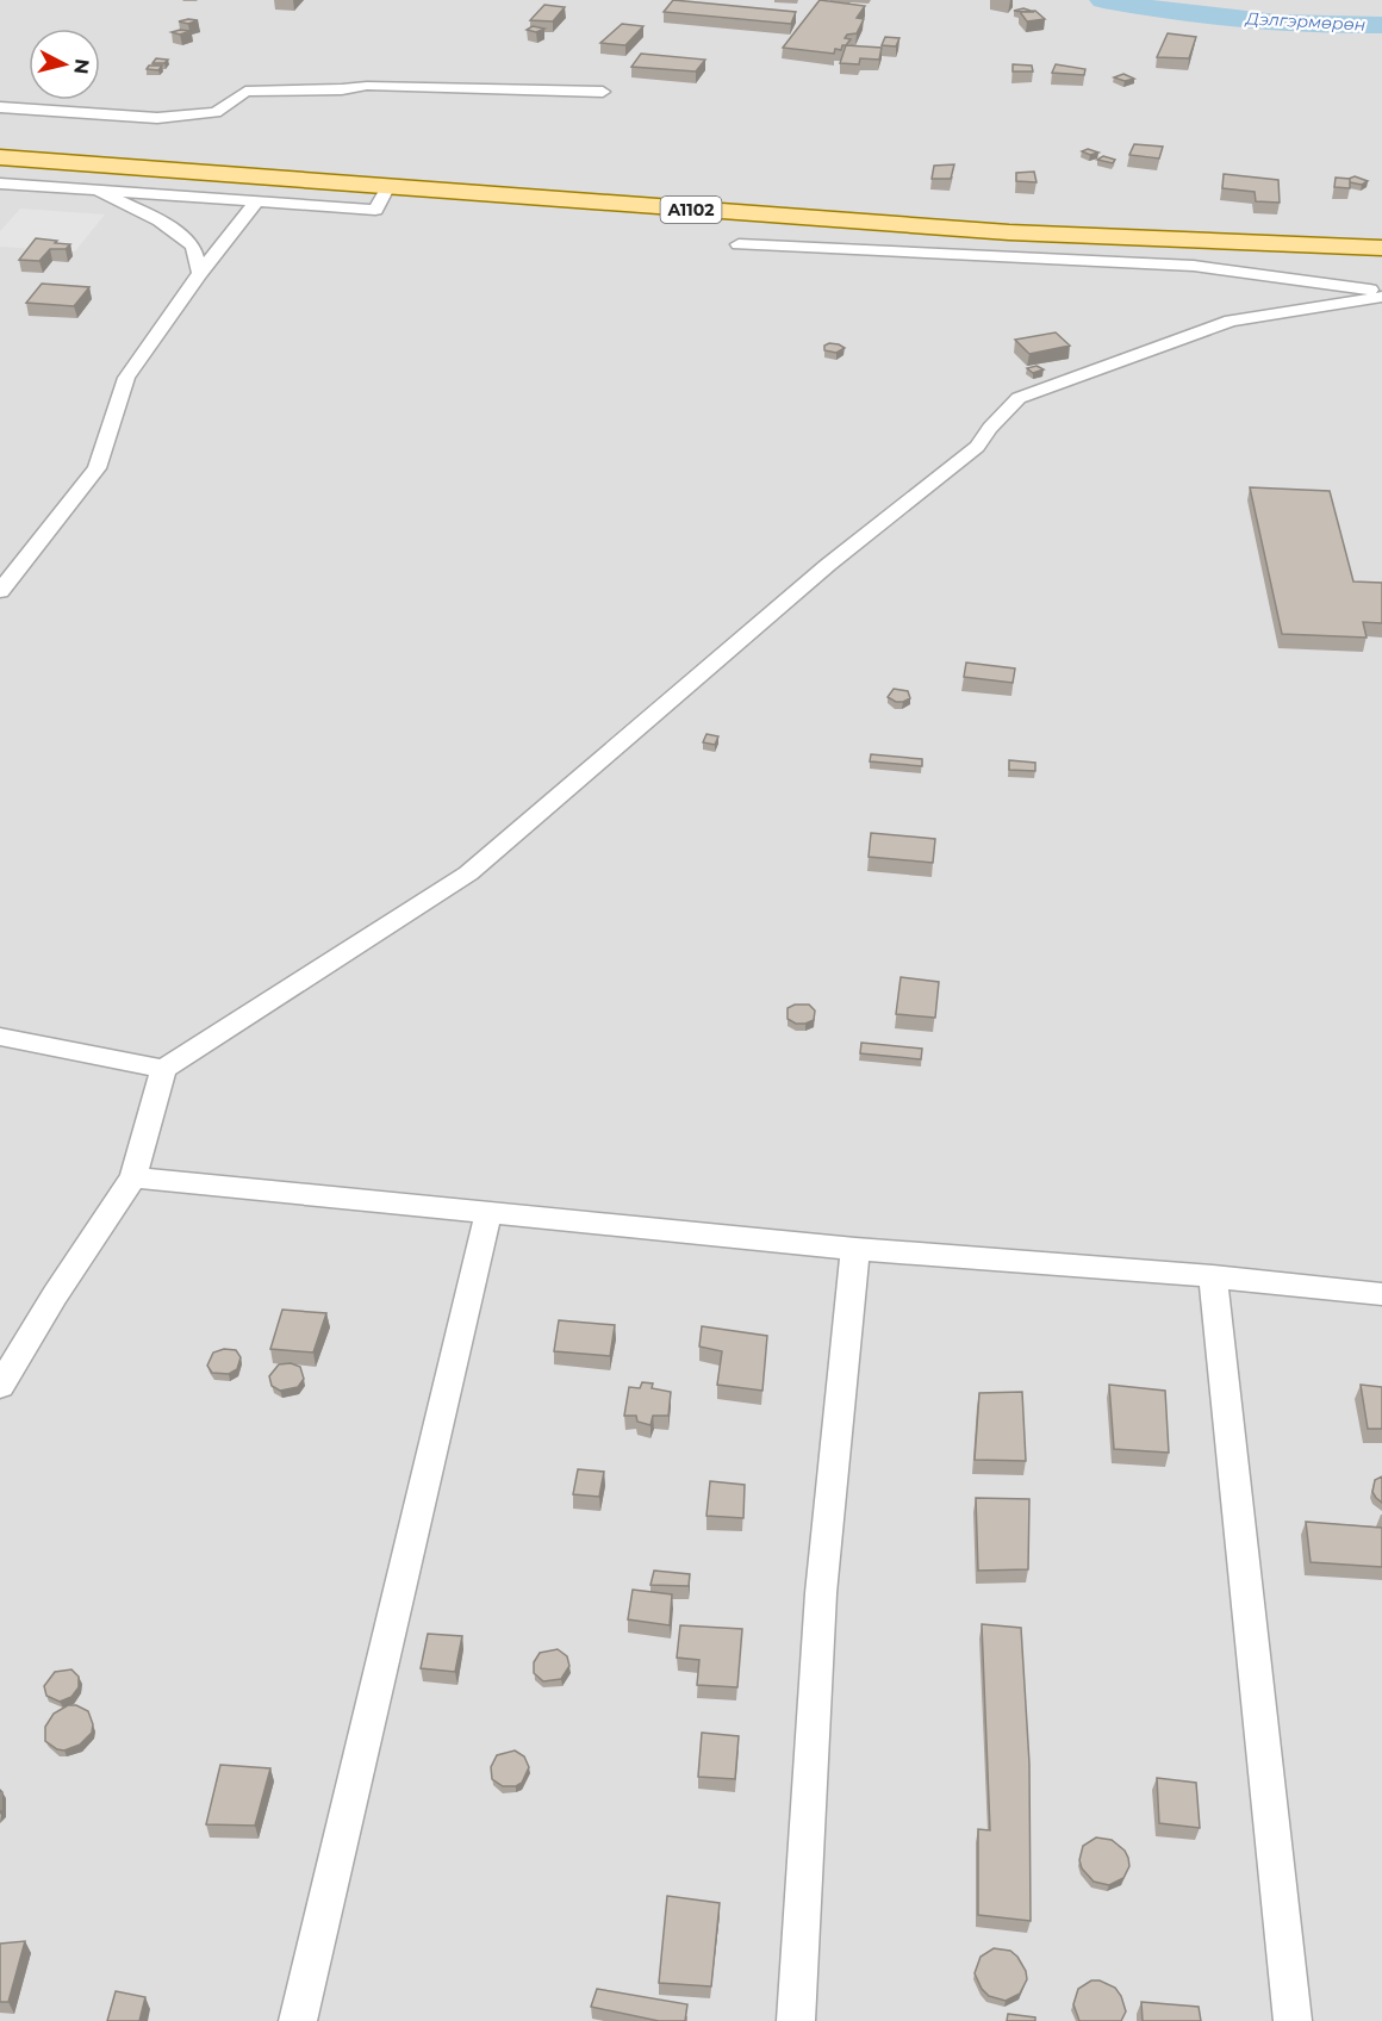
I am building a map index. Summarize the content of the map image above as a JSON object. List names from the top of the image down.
{
  "streets": {
    "main road": ["A1102"]
  },
  "water": ["Дэлгэрмөрөн"],
  "north": "right"
}
